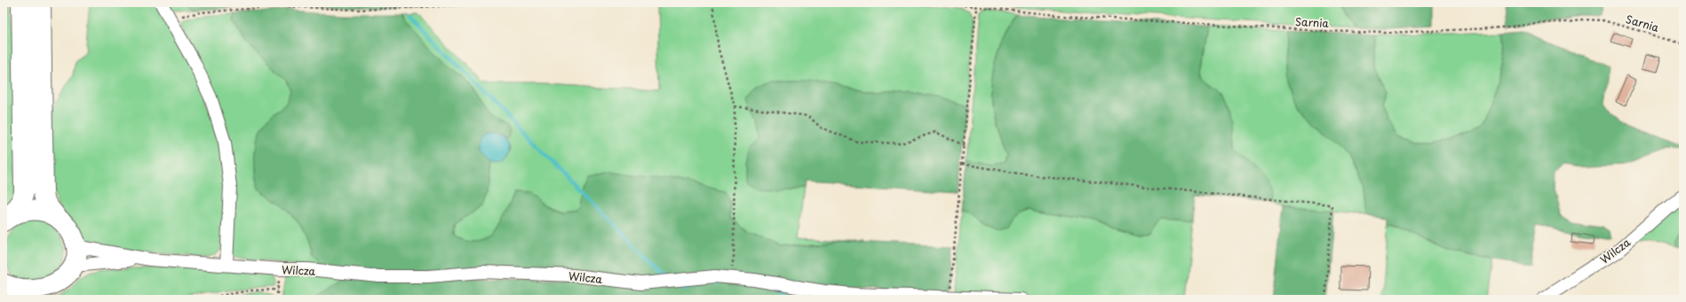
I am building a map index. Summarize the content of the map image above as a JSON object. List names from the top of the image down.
{
  "streets": {
    "street": ["Wilcza"],
    "path": ["Sarnia"]
  }
}
